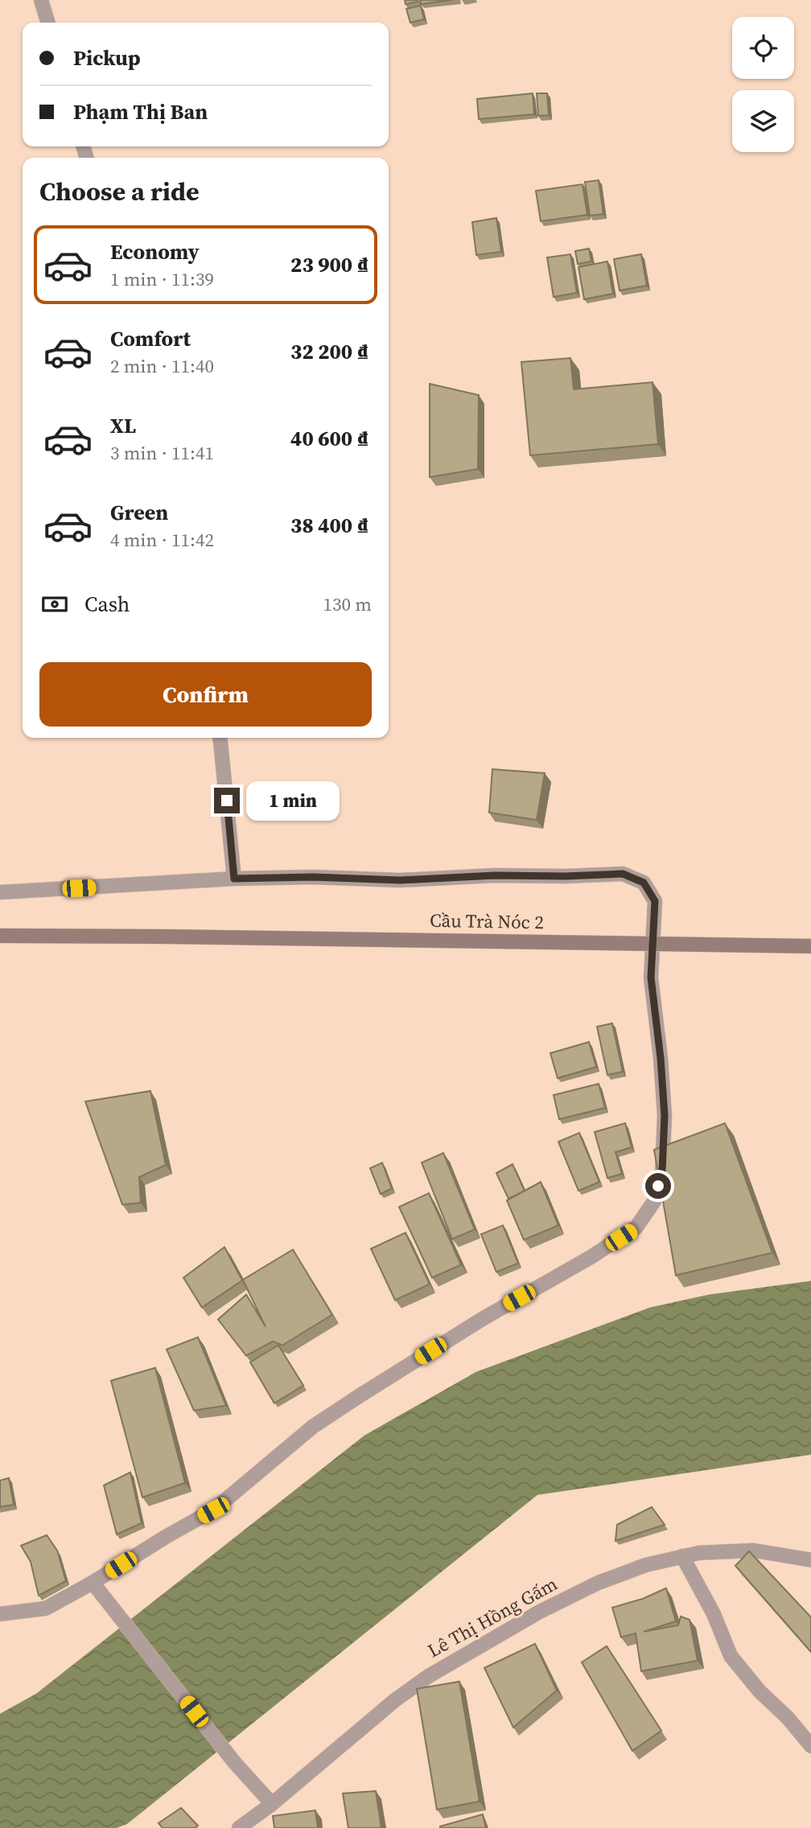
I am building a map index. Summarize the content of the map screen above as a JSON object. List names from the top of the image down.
{
  "streets": {
    "main road": ["Cầu Trà Nóc 2"],
    "street": ["Lê Thị Hồng Gấm"]
  },
  "page": {
    "banner": ["Pickup", "Phạm Thị Ban"],
    "heading": "Choose a ride",
    "list": [
      {
        "name": "Economy",
        "note": "1 min · 11:39",
        "value": "23 900 ₫"
      },
      {
        "name": "Comfort",
        "note": "2 min · 11:40",
        "value": "32 200 ₫"
      },
      {
        "name": "XL",
        "note": "3 min · 11:41",
        "value": "40 600 ₫"
      },
      {
        "name": "Green",
        "note": "4 min · 11:42",
        "value": "38 400 ₫"
      }
    ],
    "pay": ["Cash", "130 m"],
    "buttons": "Confirm",
    "bubble": "1 min"
  }
}
